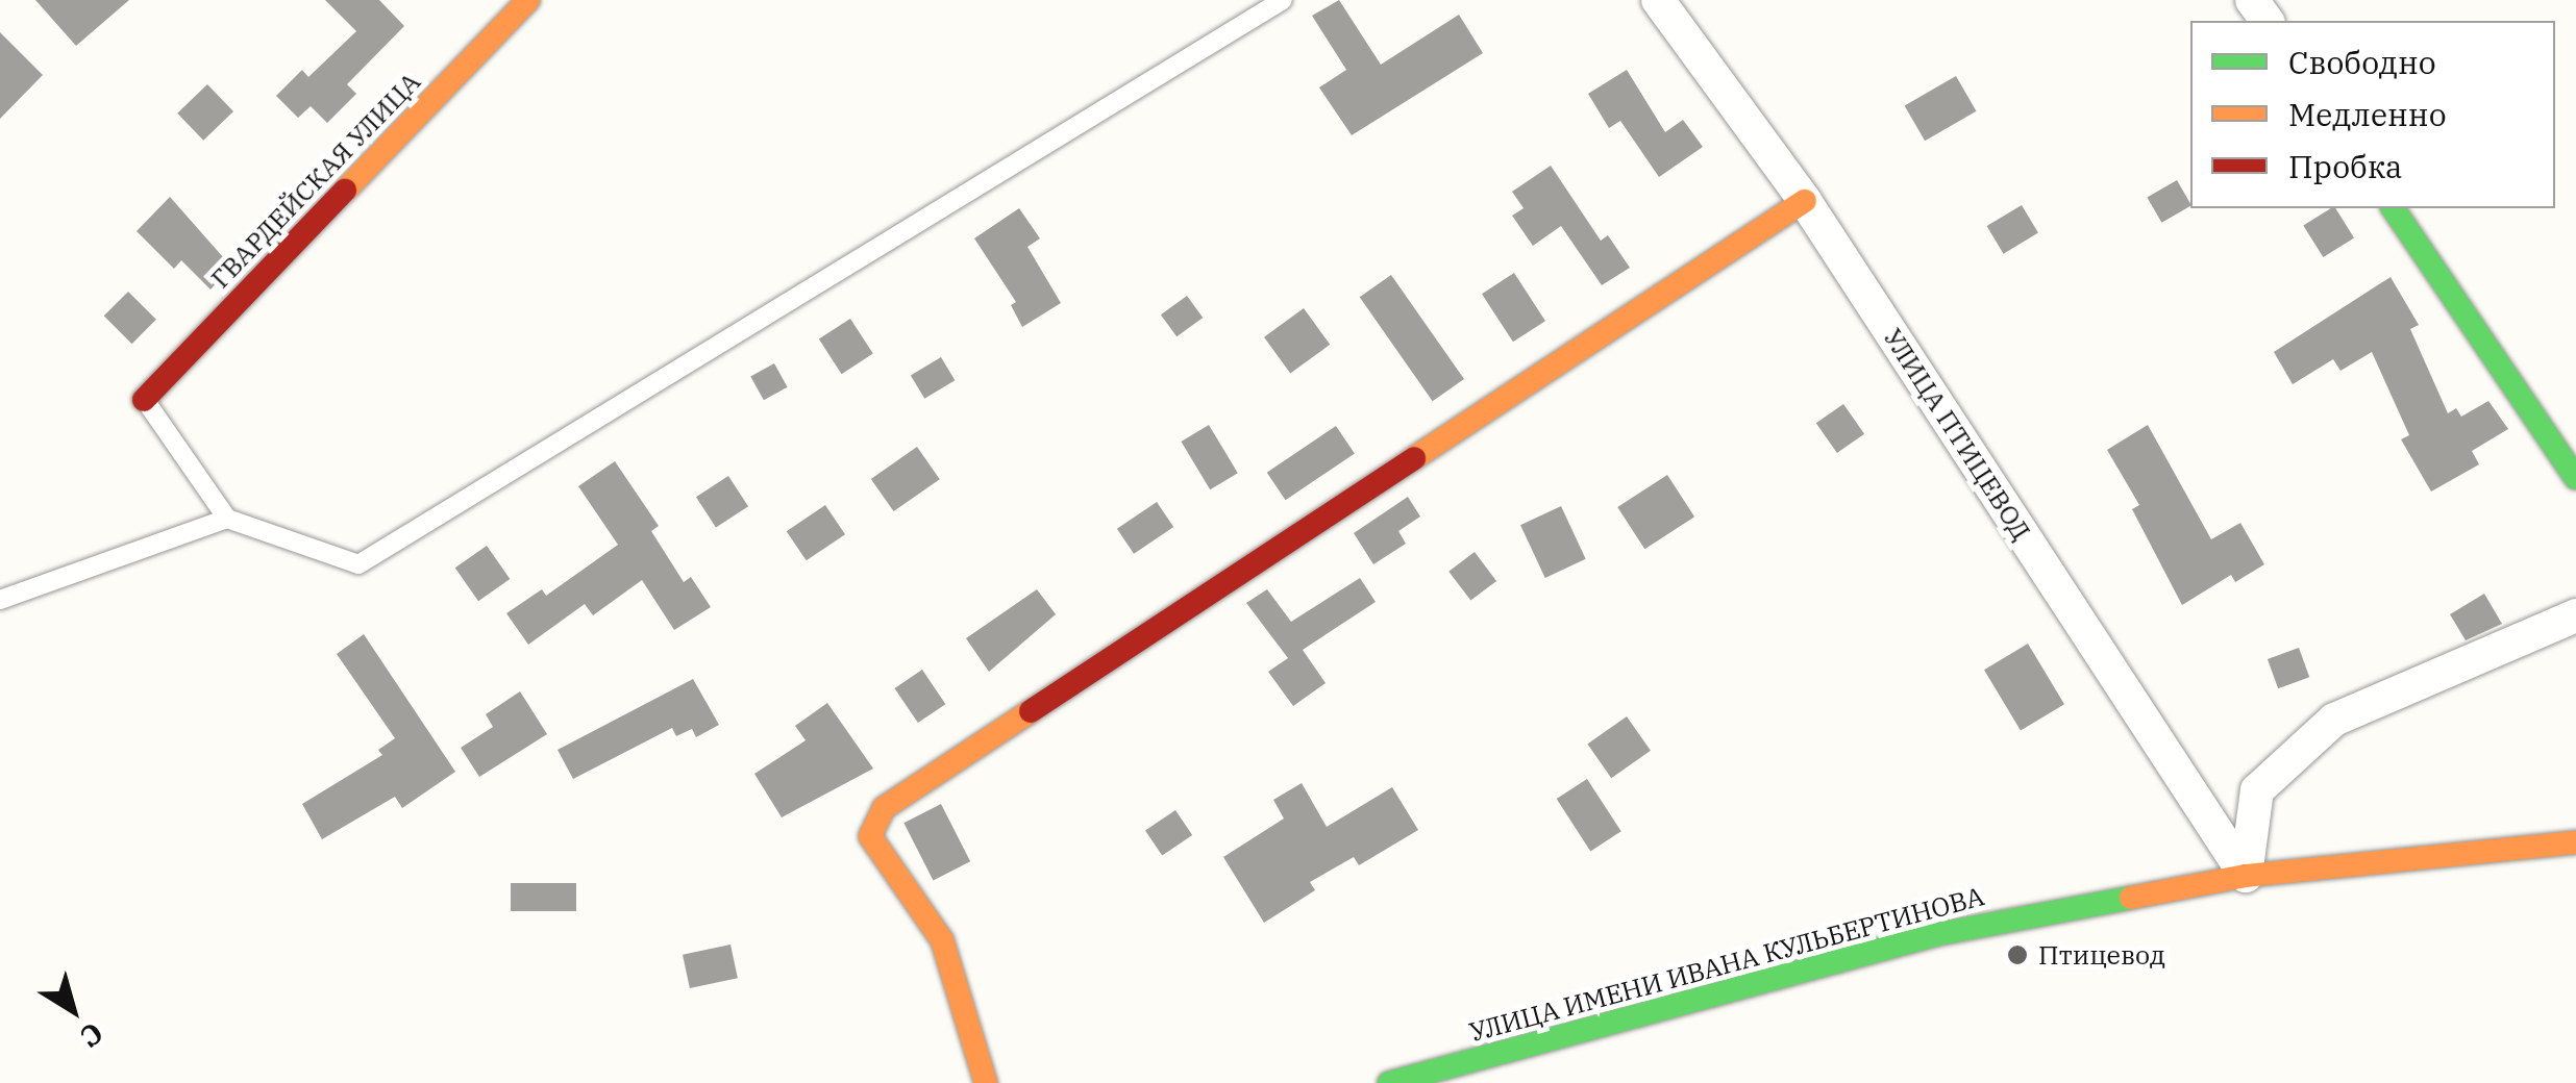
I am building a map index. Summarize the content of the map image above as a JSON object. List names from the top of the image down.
{
  "streets": {
    "street": ["ГВАРДЕЙСКАЯ УЛИЦА", "УЛИЦА ПТИЦЕВОД", "УЛИЦА ИМЕНИ ИВАНА КУЛЬБЕРТИНОВА"]
  },
  "crossings": [
    ["УЛИЦА ПТИЦЕВОД", "УЛИЦА ИМЕНИ ИВАНА КУЛЬБЕРТИНОВА"]
  ],
  "places": ["Птицевод"],
  "legend": ["Свободно", "Медленно", "Пробка"],
  "north": "bottom right"
}
